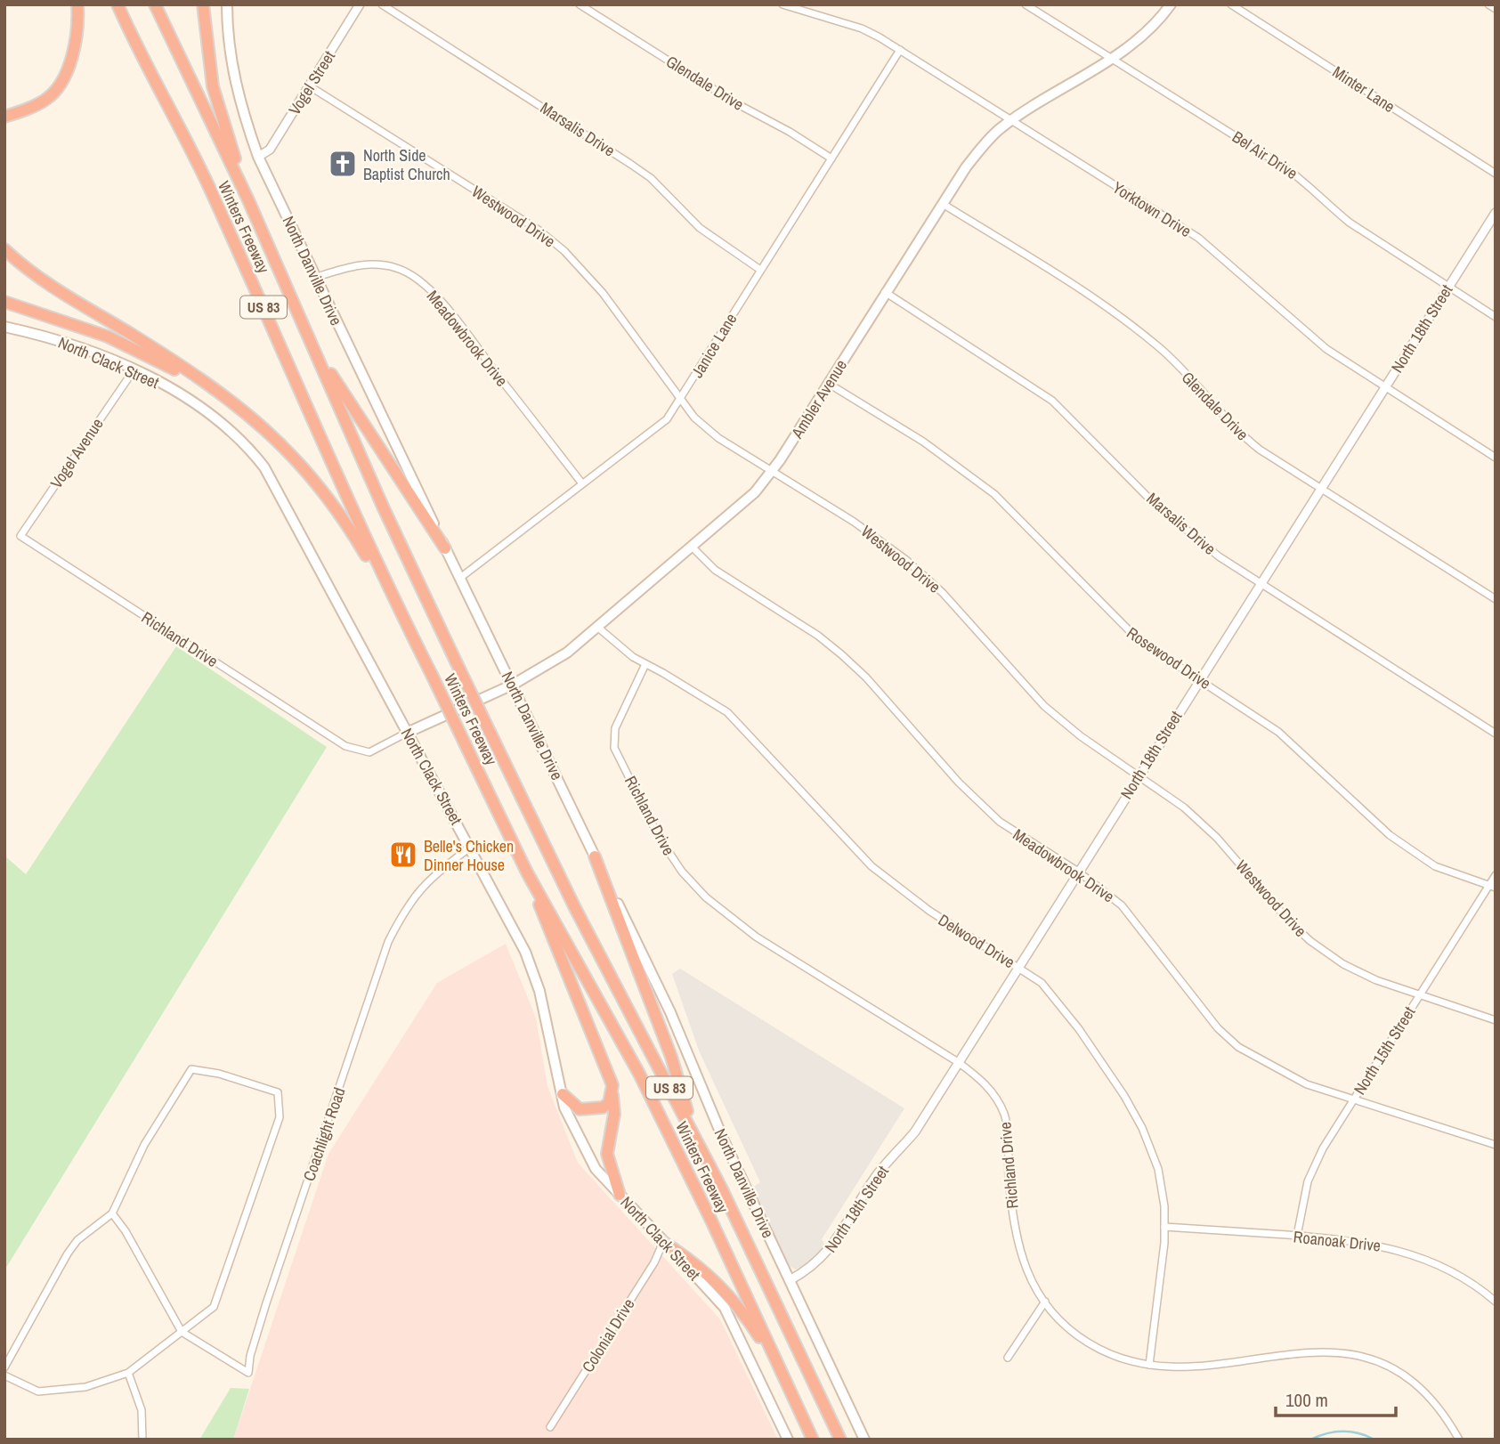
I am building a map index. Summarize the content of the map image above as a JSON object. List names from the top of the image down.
{
  "streets": {
    "highway": ["Winters Freeway", "US 83"],
    "main road": ["North Danville Drive", "North Clack Street", "Ambler Avenue"],
    "street": [
      "Vogel Street",
      "Glendale Drive",
      "Minter Lane",
      "Marsalis Drive",
      "Bel Air Drive",
      "Yorktown Drive",
      "Westwood Drive",
      "North 18th Street",
      "Meadowbrook Drive",
      "Janice Lane",
      "Vogel Avenue",
      "Richland Drive",
      "Rosewood Drive",
      "Delwood Drive",
      "North 15th Street",
      "Coachlight Road",
      "Roanoak Drive",
      "Colonial Drive"
    ]
  },
  "crossings": [
    ["Vogel Street", "Westwood Drive"],
    ["Vogel Street", "North Danville Drive"],
    ["Glendale Drive", "North 18th Street"],
    ["Glendale Drive", "Janice Lane"],
    ["Glendale Drive", "Ambler Avenue"],
    ["Marsalis Drive", "North 18th Street"],
    ["Marsalis Drive", "Janice Lane"],
    ["Marsalis Drive", "Ambler Avenue"],
    ["Bel Air Drive", "North 18th Street"],
    ["Bel Air Drive", "Ambler Avenue"],
    ["Yorktown Drive", "North 18th Street"],
    ["Yorktown Drive", "Janice Lane"],
    ["Yorktown Drive", "Ambler Avenue"],
    ["Westwood Drive", "North 18th Street"],
    ["Westwood Drive", "Janice Lane"],
    ["Westwood Drive", "Ambler Avenue"],
    ["Westwood Drive", "North 15th Street"],
    ["North Danville Drive", "North 18th Street"],
    ["North Danville Drive", "Meadowbrook Drive"],
    ["North Danville Drive", "Janice Lane"],
    ["North Danville Drive", "Ambler Avenue"],
    ["North 18th Street", "Meadowbrook Drive"],
    ["North 18th Street", "Richland Drive"],
    ["North 18th Street", "Rosewood Drive"],
    ["North 18th Street", "Delwood Drive"],
    ["Meadowbrook Drive", "Janice Lane"],
    ["Meadowbrook Drive", "Ambler Avenue"],
    ["Meadowbrook Drive", "North 15th Street"],
    ["North Clack Street", "Ambler Avenue"],
    ["North Clack Street", "Vogel Avenue"],
    ["North Clack Street", "Richland Drive"],
    ["North Clack Street", "Coachlight Road"],
    ["North Clack Street", "Colonial Drive"],
    ["Ambler Avenue", "Richland Drive"],
    ["Ambler Avenue", "Rosewood Drive"],
    ["Ambler Avenue", "Delwood Drive"],
    ["Vogel Avenue", "Richland Drive"],
    ["Richland Drive", "Delwood Drive"],
    ["Rosewood Drive", "North 15th Street"],
    ["Delwood Drive", "Roanoak Drive"],
    ["North 15th Street", "Roanoak Drive"]
  ],
  "places": {
    "church": ["North Side Baptist Church"],
    "restaurant": ["Belle's Chicken Dinner House"]
  },
  "scale_bar": "100 m"
}
